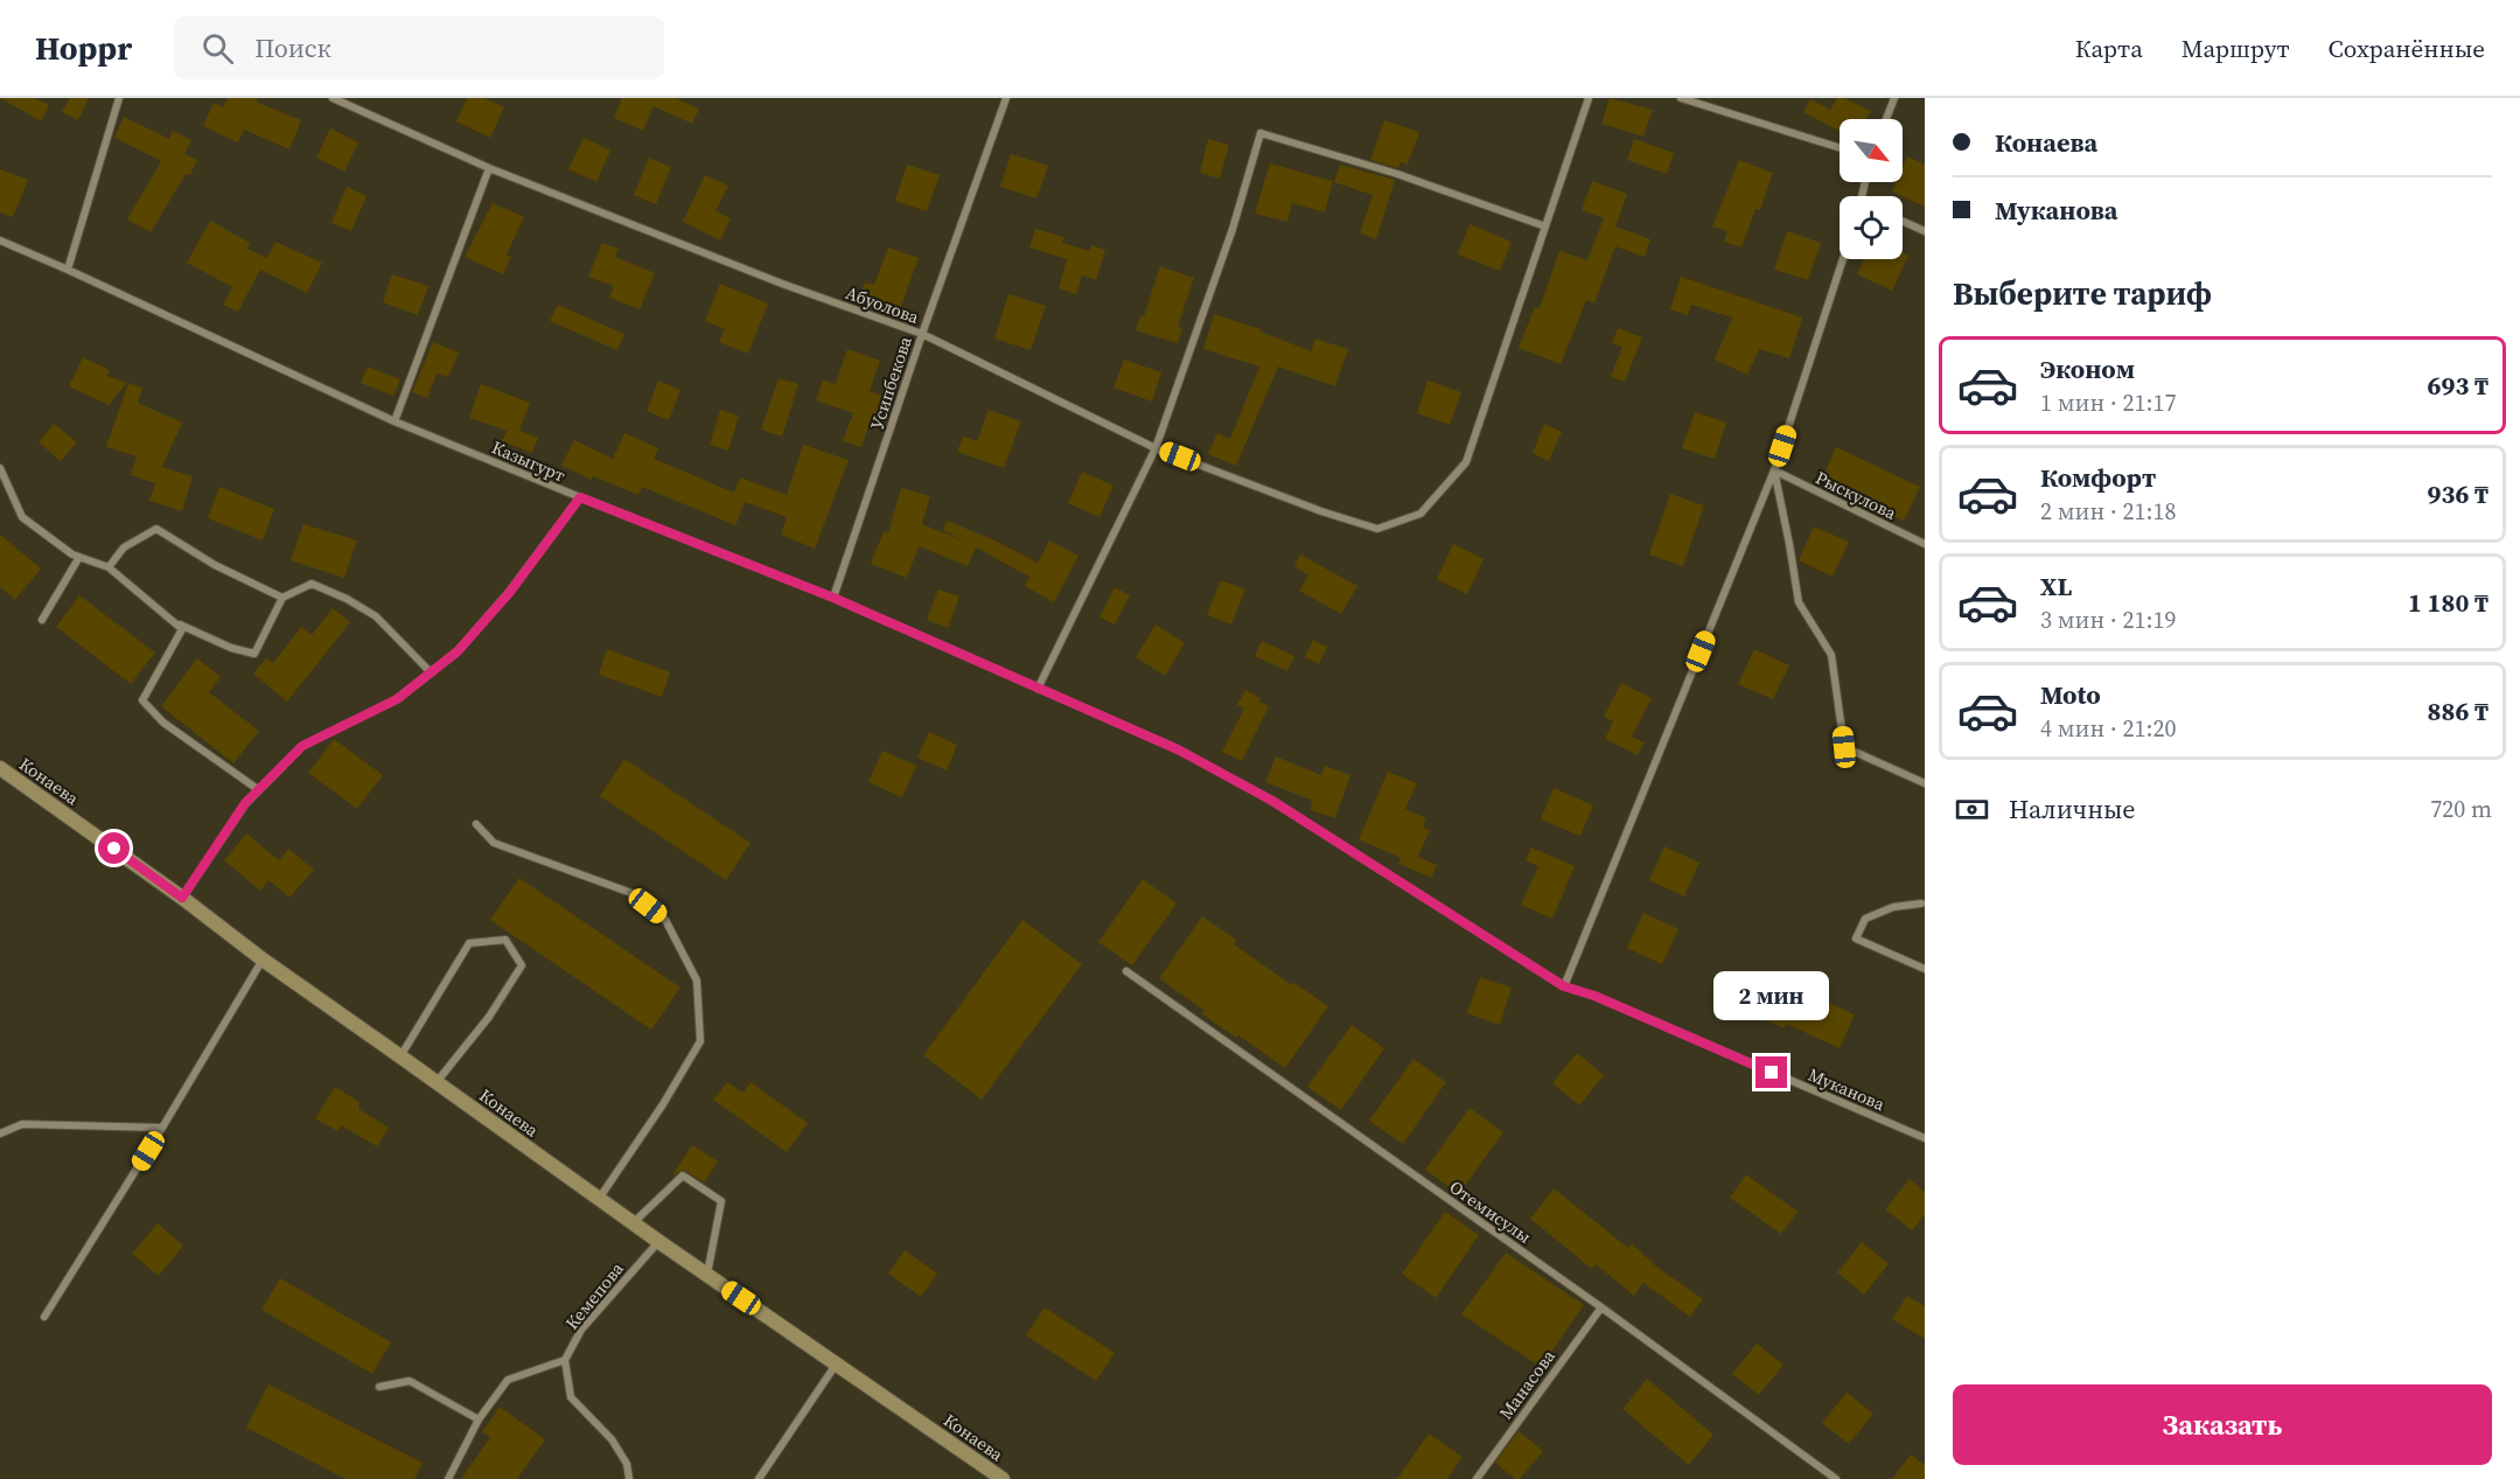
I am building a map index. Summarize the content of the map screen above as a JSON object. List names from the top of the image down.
{
  "streets": {
    "main road": ["Конаева"],
    "street": [
      "Абуолова",
      "Усипбекова",
      "Казыгурт",
      "Рыскулова",
      "Муканова",
      "Отемисулы",
      "Кемепова",
      "Манасова"
    ]
  },
  "crossings": [
    ["Абуолова", "Усипбекова"],
    ["Усипбекова", "Казыгурт"],
    ["Казыгурт", "Муканова"],
    ["Конаева", "Кемепова"],
    ["Отемисулы", "Манасова"]
  ],
  "north": "bottom right",
  "page": {
    "header": "Hoppr",
    "search": "Поиск",
    "nav": ["Карта", "Маршрут", "Сохранённые"],
    "banner": ["Конаева", "Муканова"],
    "heading": "Выберите тариф",
    "list": [
      {
        "name": "Эконом",
        "note": "1 мин · 21:17",
        "value": "693 ₸"
      },
      {
        "name": "Комфорт",
        "note": "2 мин · 21:18",
        "value": "936 ₸"
      },
      {
        "name": "XL",
        "note": "3 мин · 21:19",
        "value": "1 180 ₸"
      },
      {
        "name": "Moto",
        "note": "4 мин · 21:20",
        "value": "886 ₸"
      }
    ],
    "pay": ["Наличные", "720 m"],
    "bubble": "2 мин",
    "buttons": "Заказать"
  }
}
